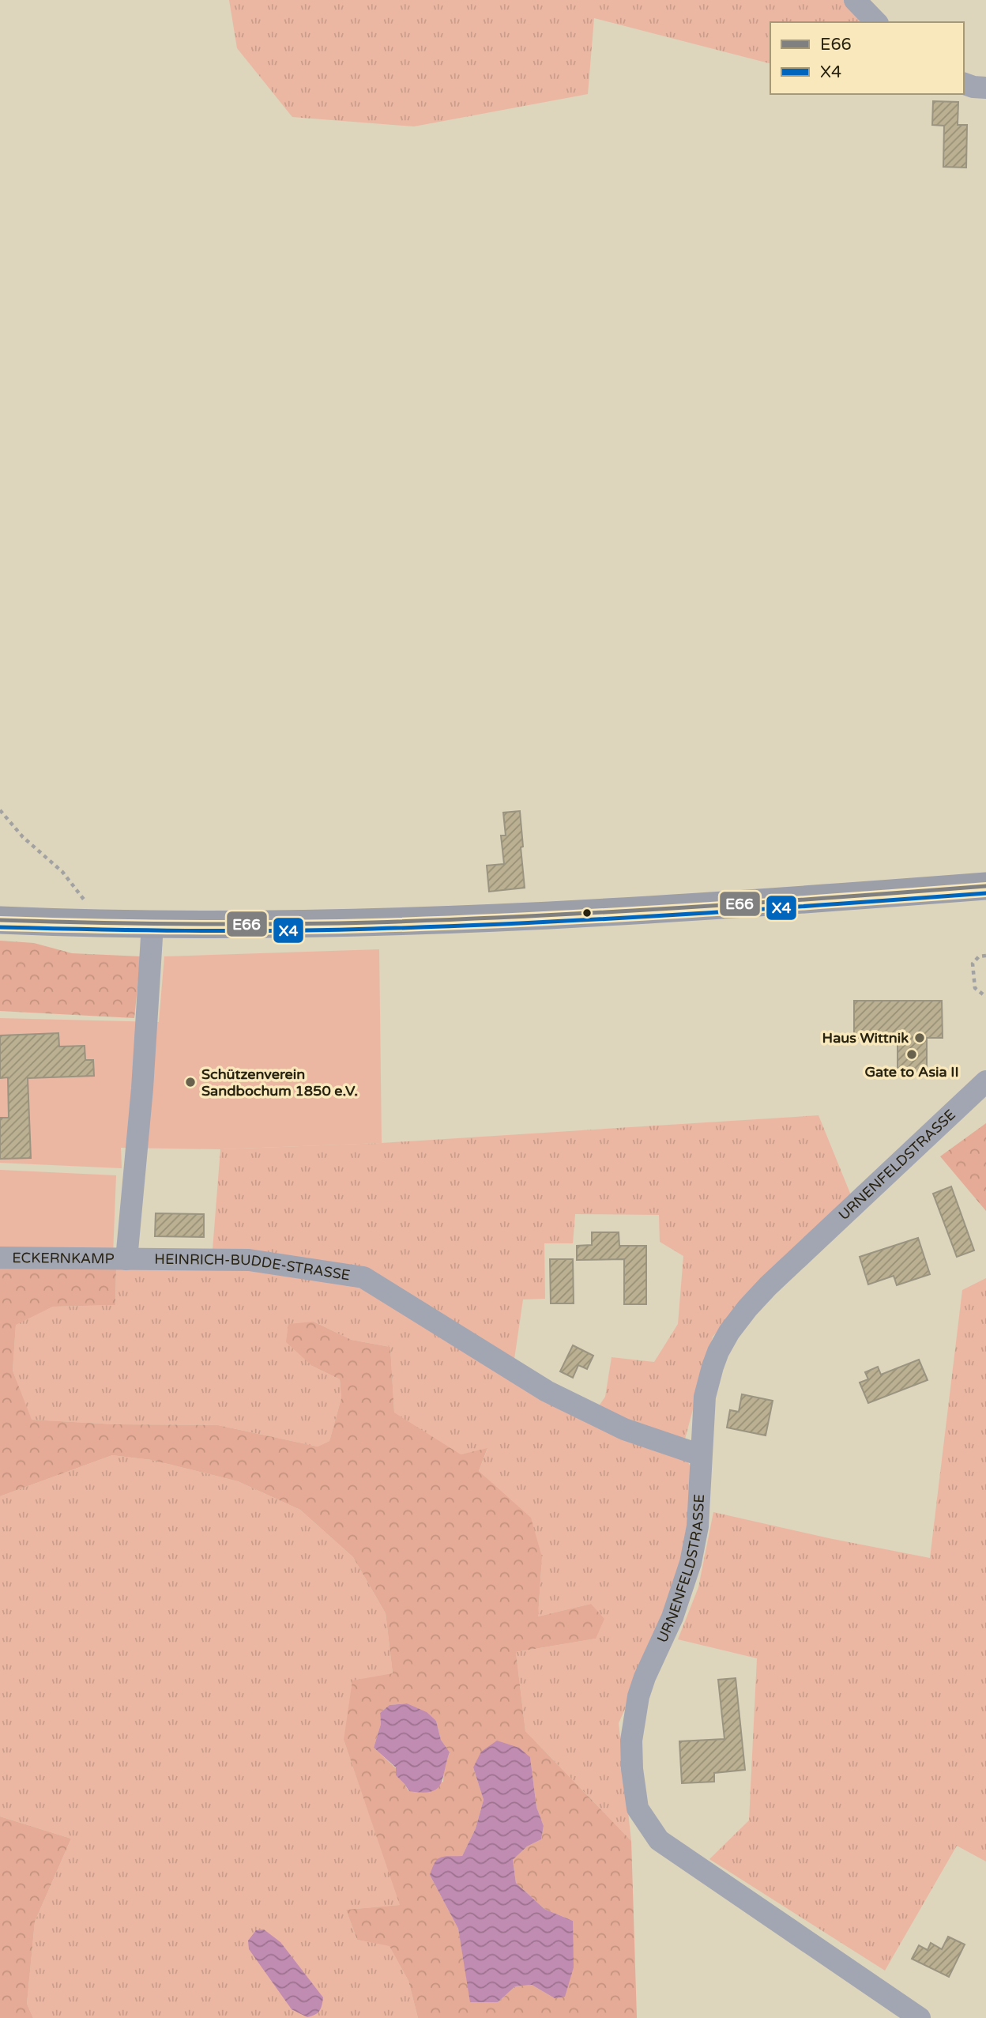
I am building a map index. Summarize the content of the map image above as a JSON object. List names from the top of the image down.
{
  "streets": {
    "street": ["URNENFELDSTRASSE", "ECKERNKAMP", "HEINRICH-BUDDE-STRASSE"]
  },
  "crossings": [
    ["URNENFELDSTRASSE", "HEINRICH-BUDDE-STRASSE"],
    ["ECKERNKAMP", "HEINRICH-BUDDE-STRASSE"]
  ],
  "places": ["Haus Wittnik", "Gate to Asia II", "Schützenverein Sandbochum 1850 e.V."],
  "lines": ["transit line E66", "transit line X4"],
  "legend": ["E66", "X4"]
}
